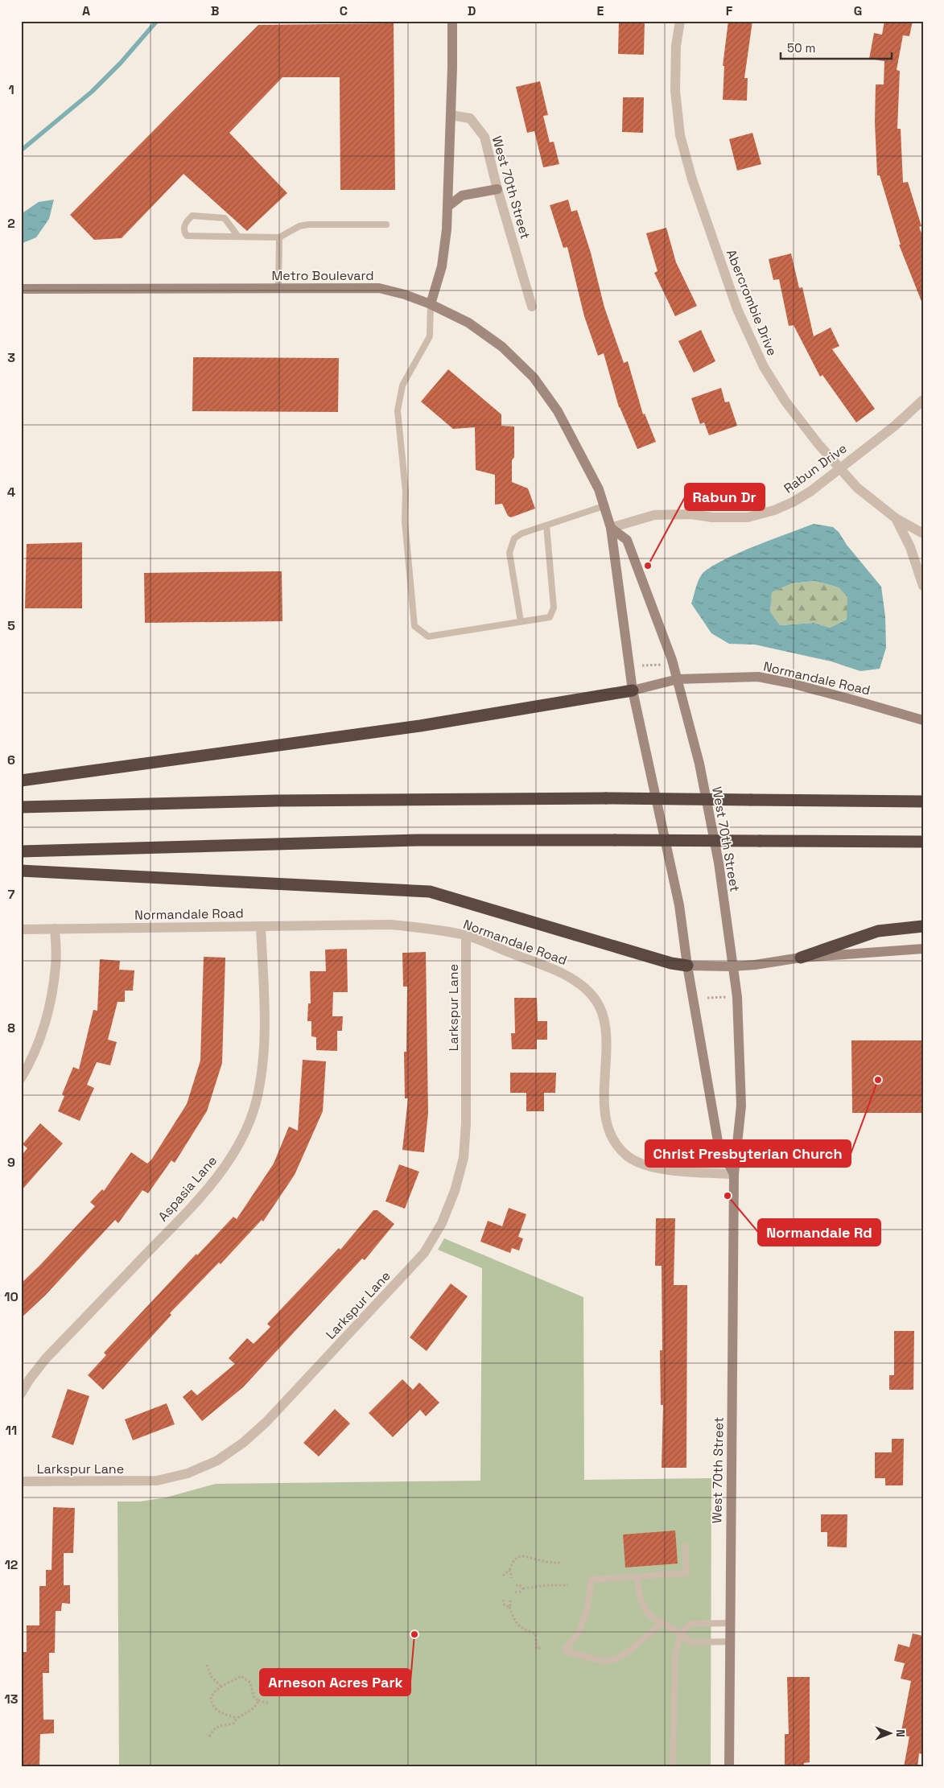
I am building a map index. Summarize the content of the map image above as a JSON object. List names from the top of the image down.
{
  "streets": {
    "street": [
      "West 70th Street",
      "Metro Boulevard",
      "Abercrombie Drive",
      "Rabun Drive",
      "Normandale Road",
      "Larkspur Lane",
      "Aspasia Lane"
    ]
  },
  "crossings": [
    ["West 70th Street", "Rabun Drive"],
    ["West 70th Street", "Normandale Road"],
    ["Abercrombie Drive", "Rabun Drive"],
    ["Normandale Road", "Larkspur Lane"],
    ["Normandale Road", "Aspasia Lane"]
  ],
  "places": [
    "Rabun Dr",
    "Christ Presbyterian Church",
    "Normandale Rd",
    "Arneson Acres Park"
  ],
  "scale_bar": "50 m",
  "north": "right",
  "grid": {
    "columns": [
      "A",
      "B",
      "C",
      "D",
      "E",
      "F",
      "G"
    ],
    "rows": [
      "1",
      "2",
      "3",
      "4",
      "5",
      "6",
      "7",
      "8",
      "9",
      "10",
      "11",
      "12",
      "13"
    ]
  }
}
